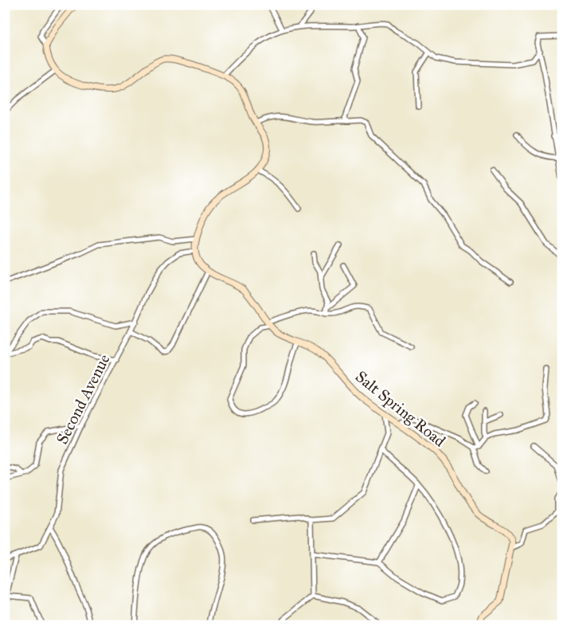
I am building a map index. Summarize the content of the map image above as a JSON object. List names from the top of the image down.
{
  "streets": {
    "street": ["Second Avenue", "Salt Spring Road"]
  },
  "crossings": [
    ["Second Avenue", "Salt Spring Road"]
  ]
}
